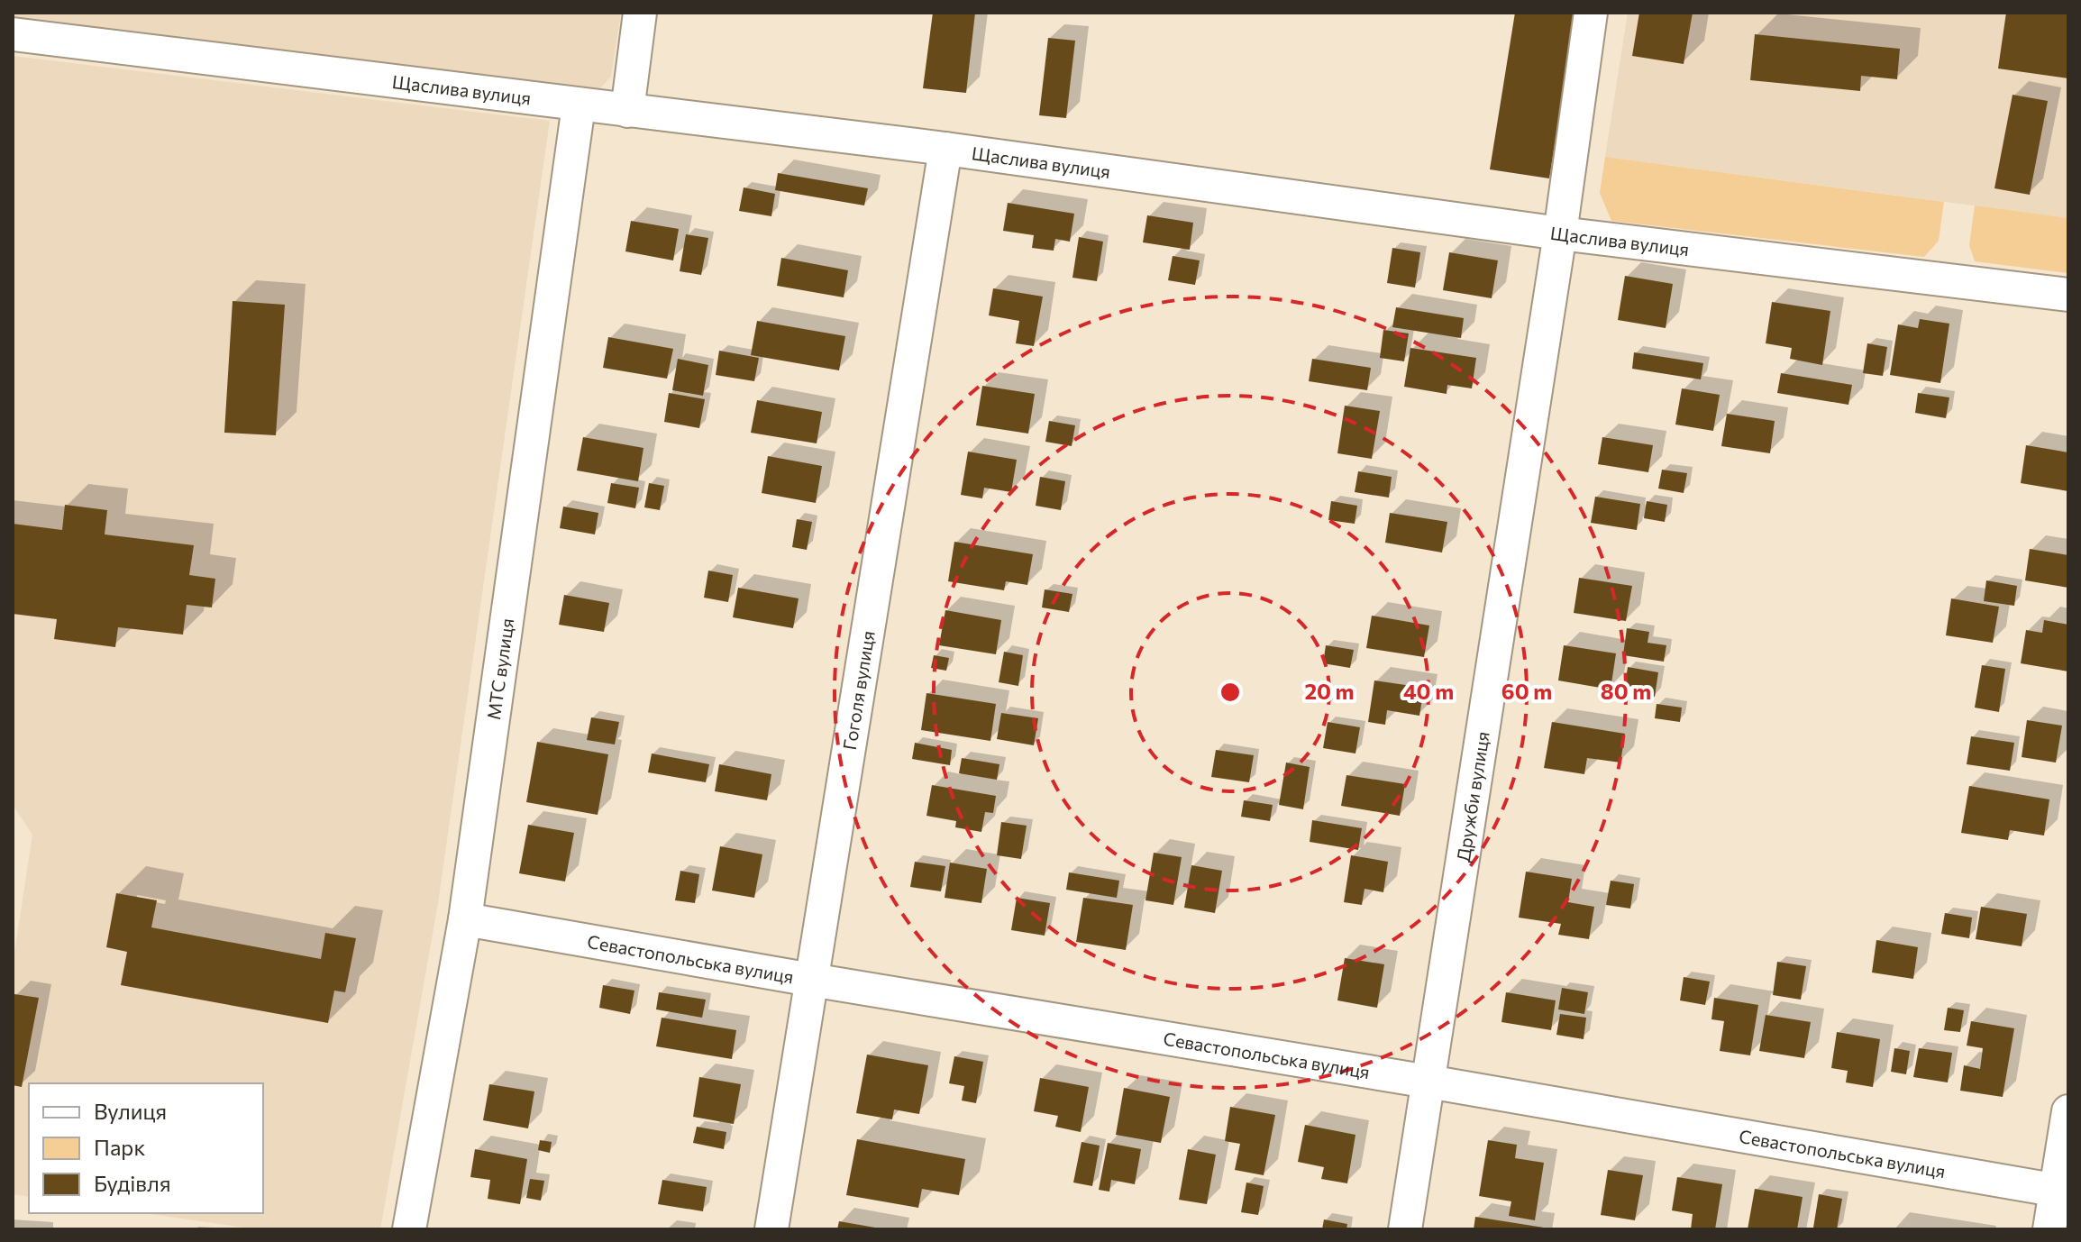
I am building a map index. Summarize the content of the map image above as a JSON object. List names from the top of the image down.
{
  "streets": {
    "street": [
      "Щаслива вулиця",
      "МТС вулиця",
      "Гоголя вулиця",
      "Дружби вулиця",
      "Севастопольська вулиця"
    ]
  },
  "crossings": [
    ["Щаслива вулиця", "МТС вулиця"],
    ["Щаслива вулиця", "Гоголя вулиця"],
    ["Щаслива вулиця", "Дружби вулиця"],
    ["МТС вулиця", "Севастопольська вулиця"],
    ["Гоголя вулиця", "Севастопольська вулиця"],
    ["Дружби вулиця", "Севастопольська вулиця"]
  ],
  "legend": ["Вулиця", "Парк", "Будівля"],
  "rings": [
    "20 m",
    "40 m",
    "60 m",
    "80 m"
  ]
}
